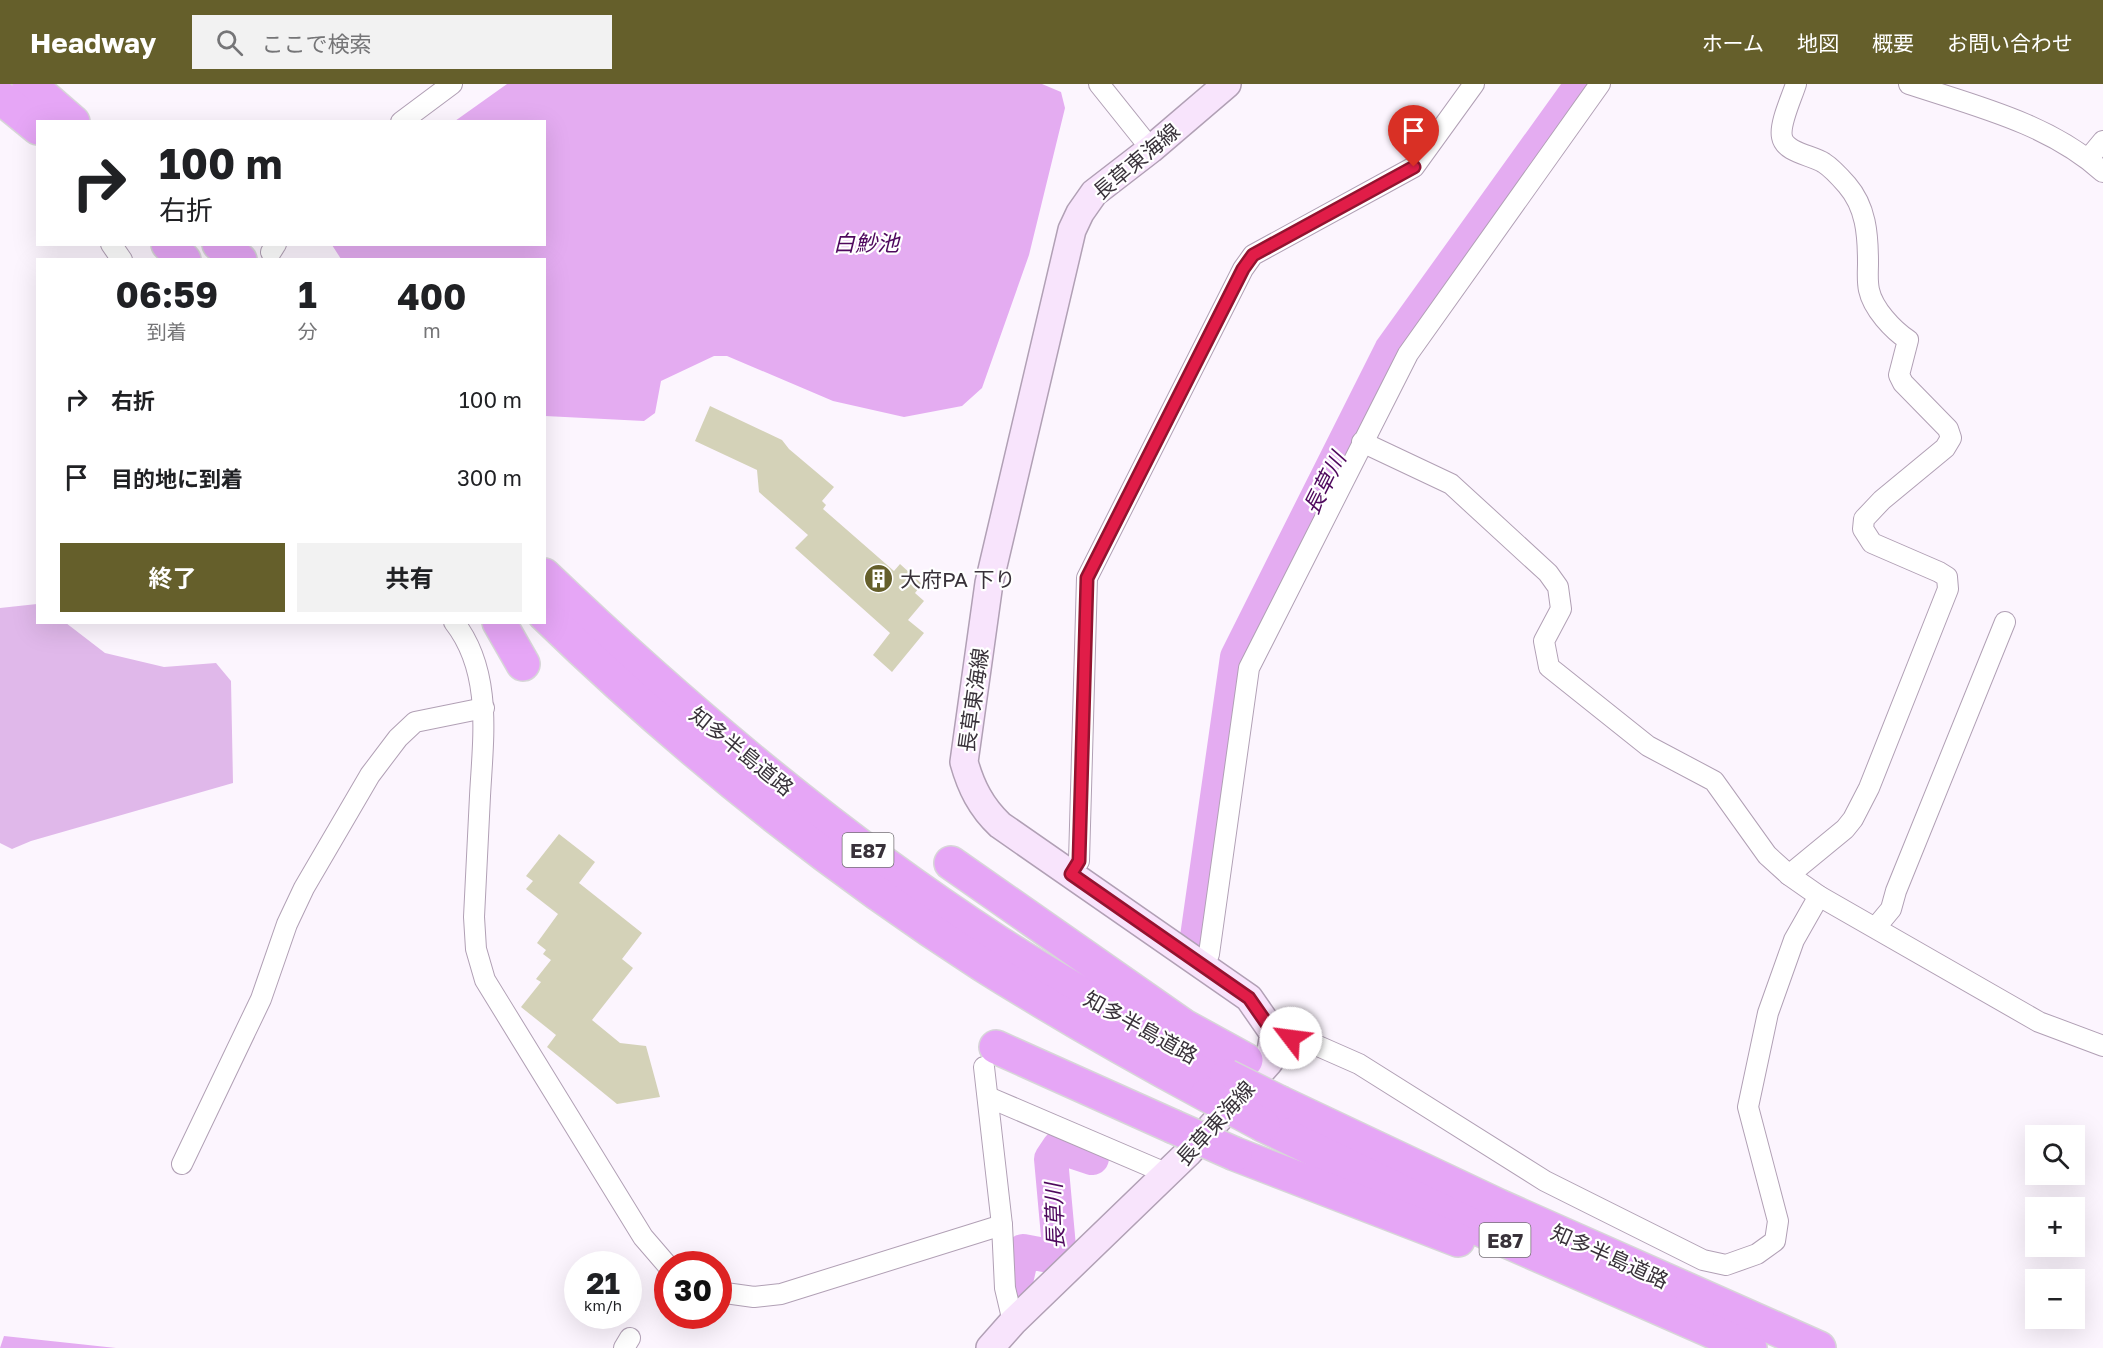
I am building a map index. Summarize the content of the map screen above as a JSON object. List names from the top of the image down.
{
  "streets": {
    "highway": ["知多半島道路", "E87"],
    "main road": ["長草東海線"]
  },
  "water": ["白魦池", "長草川"],
  "places": {
    "building": ["大府PA 下り"]
  },
  "page": {
    "header": "Headway",
    "search": "ここで検索",
    "nav": [
      "ホーム",
      "地図",
      "概要",
      "お問い合わせ"
    ],
    "turn": ["100 m", "右折"],
    "eta": [
      "06:59",
      "到着",
      "1",
      "分",
      "400",
      "m"
    ],
    "list": [
      {
        "name": "右折",
        "value": "100 m"
      },
      {
        "name": "目的地に到着",
        "value": "300 m"
      }
    ],
    "buttons": ["終了", "共有"],
    "map_buttons": ["+", "−"],
    "speed": "21 km/h",
    "limit": "30"
  }
}
